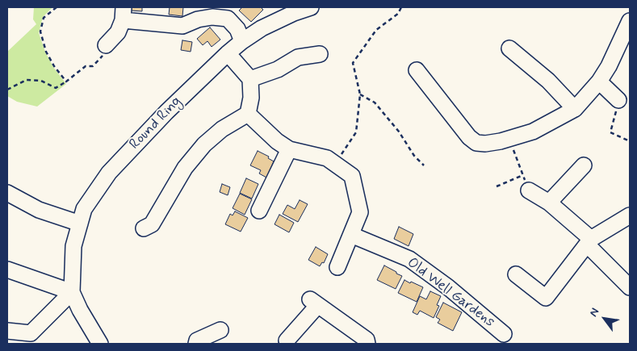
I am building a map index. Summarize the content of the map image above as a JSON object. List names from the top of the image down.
{
  "streets": {
    "street": ["Round Ring", "Old Well Gardens"]
  },
  "north": "top left"
}
